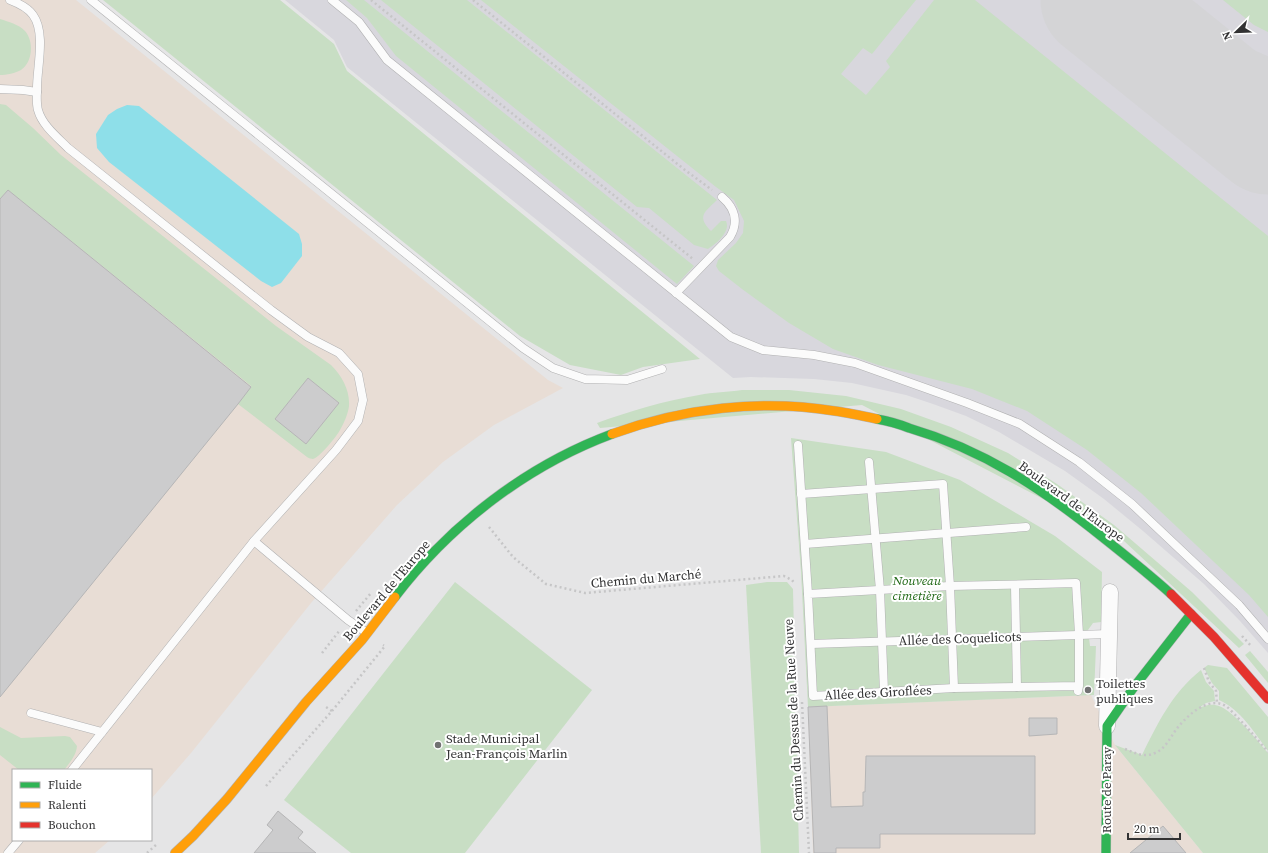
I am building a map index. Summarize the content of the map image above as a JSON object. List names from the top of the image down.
{
  "streets": {
    "main road": ["Boulevard de l'Europe", "Route de Paray"],
    "lane": ["Allée des Coquelicots", "Allée des Giroflées"],
    "path": ["Chemin du Marché", "Chemin du Dessus de la Rue Neuve"]
  },
  "crossings": [
    ["Boulevard de l'Europe", "Chemin du Marché"],
    ["Allée des Coquelicots", "Allée des Giroflées"],
    ["Allée des Coquelicots", "Route de Paray"]
  ],
  "parks": ["Nouveau cimetière"],
  "places": ["Toilettes publiques", "Stade Municipal Jean-François Marlin"],
  "legend": ["Fluide", "Ralenti", "Bouchon"],
  "scale_bar": "20 m",
  "north": "bottom left"
}
